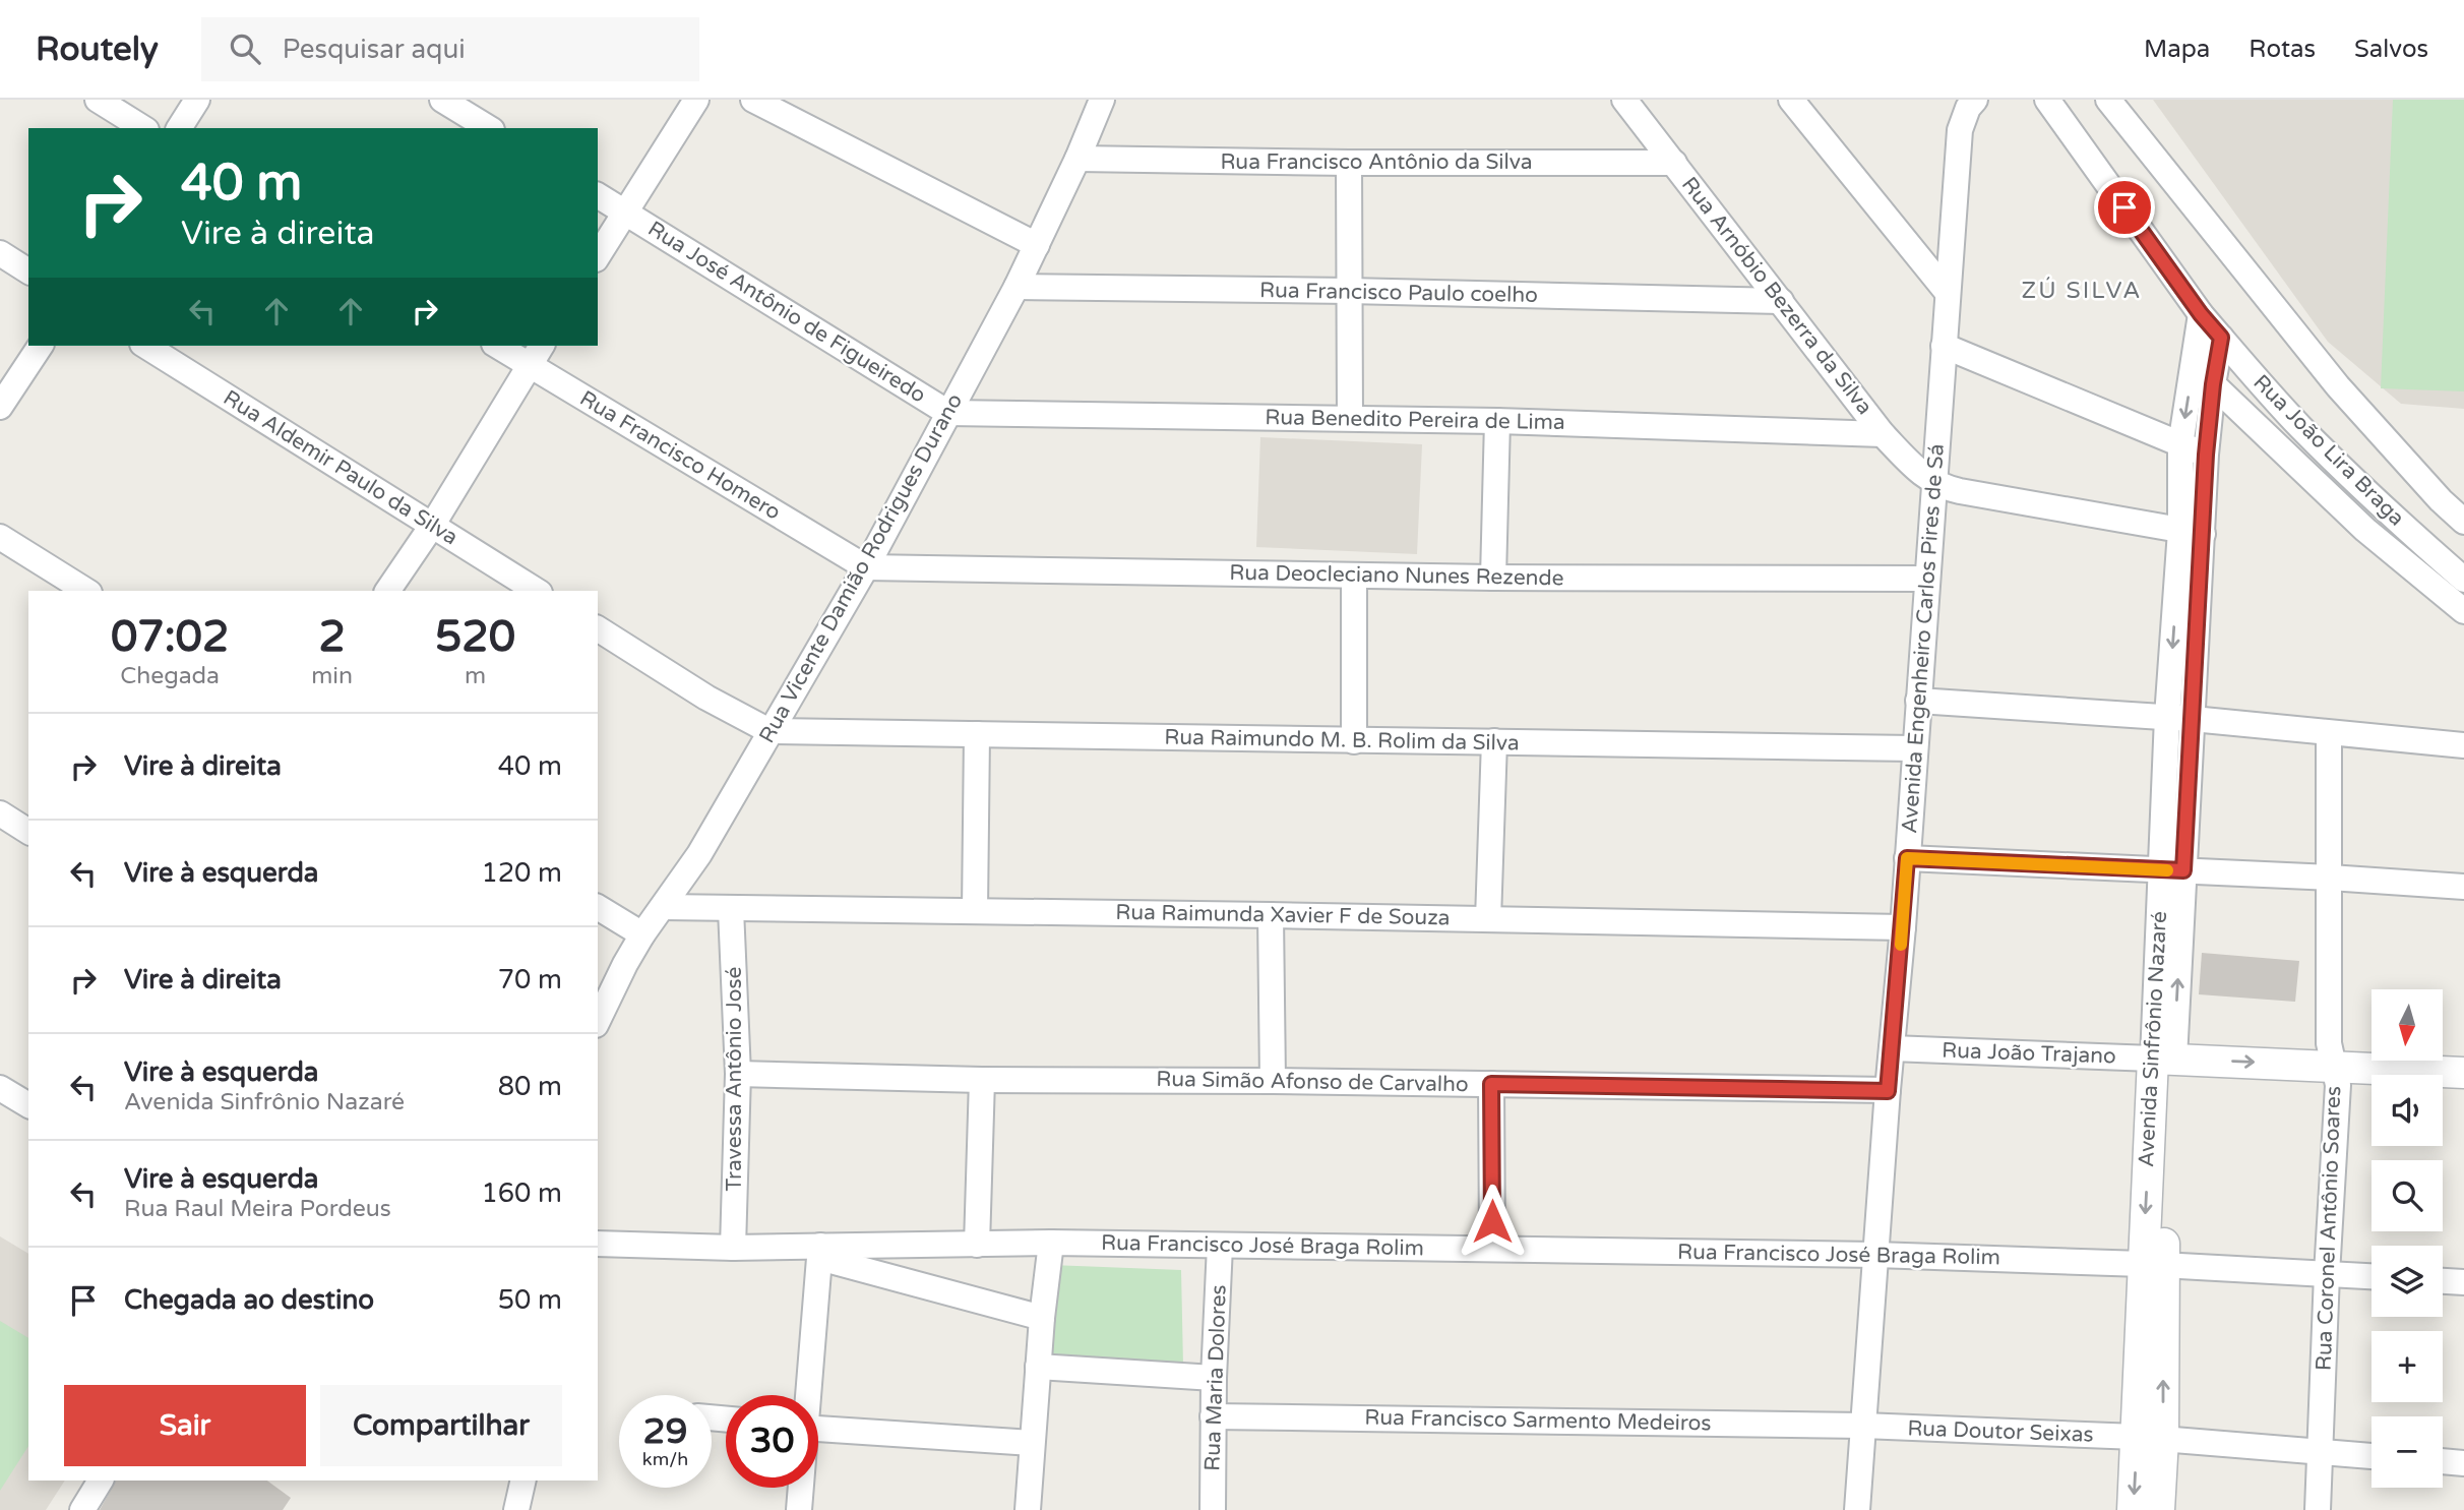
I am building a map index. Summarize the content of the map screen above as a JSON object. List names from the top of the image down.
{
  "streets": {
    "street": [
      "Rua Francisco Antônio da Silva",
      "Rua Francisco Paulo coelho",
      "Rua Arnóbio Bezerra da Silva",
      "Rua José Antônio de Figueiredo",
      "Rua Benedito Pereira de Lima",
      "Rua João Lira Braga",
      "Rua Francisco Homero",
      "Rua Aldemir Paulo da Silva",
      "Rua Vicente Damião Rodrigues Durano",
      "Rua Deocleciano Nunes Rezende",
      "Avenida Engenheiro Carlos Pires de Sá",
      "Rua Raimundo M. B. Rolim da Silva",
      "Rua Raimunda Xavier F de Souza",
      "Avenida Sinfrônio Nazaré",
      "Rua João Trajano",
      "Travessa Antônio José",
      "Rua Simão Afonso de Carvalho",
      "Rua Coronel Antônio Soares",
      "Rua Francisco José Braga Rolim",
      "Rua Maria Dolores",
      "Rua Francisco Sarmento Medeiros",
      "Rua Doutor Seixas"
    ]
  },
  "crossings": [
    ["Rua Francisco Antônio da Silva", "Rua Arnóbio Bezerra da Silva"],
    ["Rua Francisco Antônio da Silva", "Rua Vicente Damião Rodrigues Durano"],
    ["Rua Francisco Paulo coelho", "Rua Arnóbio Bezerra da Silva"],
    ["Rua Francisco Paulo coelho", "Rua Vicente Damião Rodrigues Durano"],
    ["Rua Arnóbio Bezerra da Silva", "Rua Benedito Pereira de Lima"],
    ["Rua Arnóbio Bezerra da Silva", "Avenida Engenheiro Carlos Pires de Sá"],
    ["Rua José Antônio de Figueiredo", "Rua Benedito Pereira de Lima"],
    ["Rua José Antônio de Figueiredo", "Rua Vicente Damião Rodrigues Durano"],
    ["Rua Benedito Pereira de Lima", "Rua Vicente Damião Rodrigues Durano"],
    ["Rua João Lira Braga", "Avenida Sinfrônio Nazaré"],
    ["Rua Francisco Homero", "Rua Vicente Damião Rodrigues Durano"],
    ["Rua Francisco Homero", "Rua Deocleciano Nunes Rezende"],
    ["Rua Vicente Damião Rodrigues Durano", "Rua Deocleciano Nunes Rezende"],
    ["Rua Vicente Damião Rodrigues Durano", "Rua Raimundo M. B. Rolim da Silva"],
    ["Rua Vicente Damião Rodrigues Durano", "Rua Raimunda Xavier F de Souza"],
    ["Rua Deocleciano Nunes Rezende", "Avenida Engenheiro Carlos Pires de Sá"],
    ["Avenida Engenheiro Carlos Pires de Sá", "Rua Raimundo M. B. Rolim da Silva"],
    ["Avenida Engenheiro Carlos Pires de Sá", "Rua Raimunda Xavier F de Souza"],
    ["Avenida Engenheiro Carlos Pires de Sá", "Rua João Trajano"],
    ["Avenida Engenheiro Carlos Pires de Sá", "Rua Simão Afonso de Carvalho"],
    ["Avenida Engenheiro Carlos Pires de Sá", "Rua Francisco José Braga Rolim"],
    ["Avenida Engenheiro Carlos Pires de Sá", "Rua Francisco Sarmento Medeiros"],
    ["Avenida Engenheiro Carlos Pires de Sá", "Rua Doutor Seixas"],
    ["Rua Raimunda Xavier F de Souza", "Travessa Antônio José"],
    ["Avenida Sinfrônio Nazaré", "Rua João Trajano"],
    ["Avenida Sinfrônio Nazaré", "Rua Francisco José Braga Rolim"],
    ["Avenida Sinfrônio Nazaré", "Rua Doutor Seixas"],
    ["Rua João Trajano", "Rua Coronel Antônio Soares"],
    ["Travessa Antônio José", "Rua Simão Afonso de Carvalho"],
    ["Travessa Antônio José", "Rua Francisco José Braga Rolim"],
    ["Rua Coronel Antônio Soares", "Rua Francisco José Braga Rolim"],
    ["Rua Coronel Antônio Soares", "Rua Doutor Seixas"],
    ["Rua Francisco José Braga Rolim", "Rua Maria Dolores"],
    ["Rua Maria Dolores", "Rua Francisco Sarmento Medeiros"],
    ["Rua Francisco Sarmento Medeiros", "Rua Doutor Seixas"]
  ],
  "districts": ["ZÚ SILVA"],
  "north": "bottom",
  "page": {
    "header": "Routely",
    "search": "Pesquisar aqui",
    "nav": ["Mapa", "Rotas", "Salvos"],
    "turn": ["40 m", "Vire à direita"],
    "eta": [
      "07:02",
      "Chegada",
      "2",
      "min",
      "520",
      "m"
    ],
    "list": [
      {
        "name": "Vire à direita",
        "value": "40 m"
      },
      {
        "name": "Vire à esquerda",
        "value": "120 m"
      },
      {
        "name": "Vire à direita",
        "value": "70 m"
      },
      {
        "name": "Vire à esquerda",
        "note": "Avenida Sinfrônio Nazaré",
        "value": "80 m"
      },
      {
        "name": "Vire à esquerda",
        "note": "Rua Raul Meira Pordeus",
        "value": "160 m"
      },
      {
        "name": "Chegada ao destino",
        "value": "50 m"
      }
    ],
    "map_buttons": ["+", "−"],
    "buttons": ["Sair", "Compartilhar"],
    "speed": "29 km/h",
    "limit": "30"
  }
}
